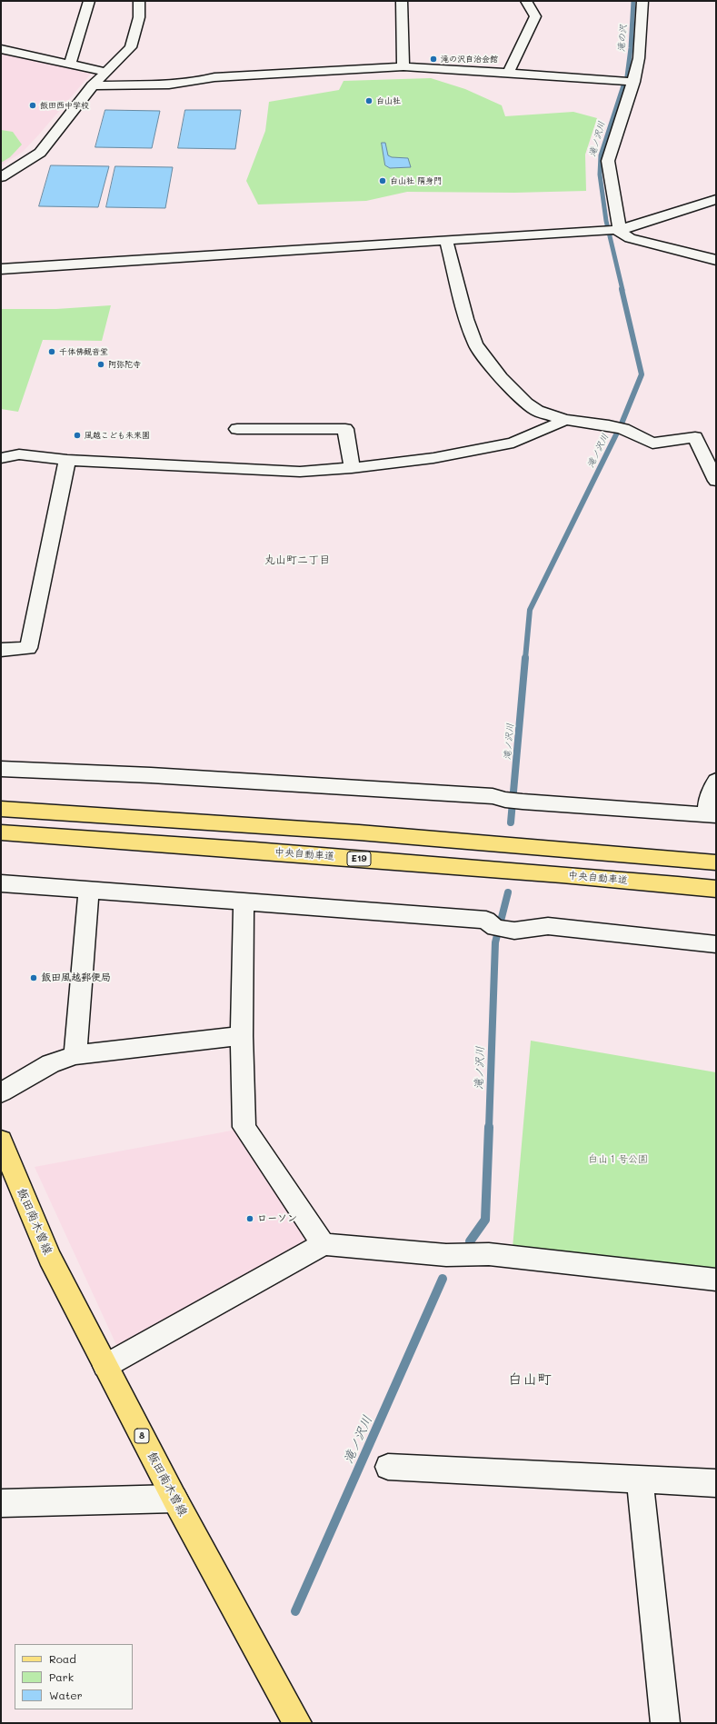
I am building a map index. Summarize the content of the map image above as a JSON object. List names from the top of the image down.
{
  "streets": {
    "main road": [
      "中央自動車道",
      "E19",
      "飯田南木曽線",
      "8"
    ]
  },
  "districts": ["丸山町二丁目", "白山町"],
  "water": ["滝の沢", "滝ノ沢川"],
  "parks": ["白山１号公園"],
  "places": [
    "滝の沢自治会館",
    "白山社",
    "飯田西中学校",
    "白山社 隋身門",
    "千体佛観音堂",
    "阿弥陀寺",
    "風越こども未来園",
    "飯田風越郵便局",
    "ローソン"
  ],
  "legend": ["Road", "Park", "Water"]
}
